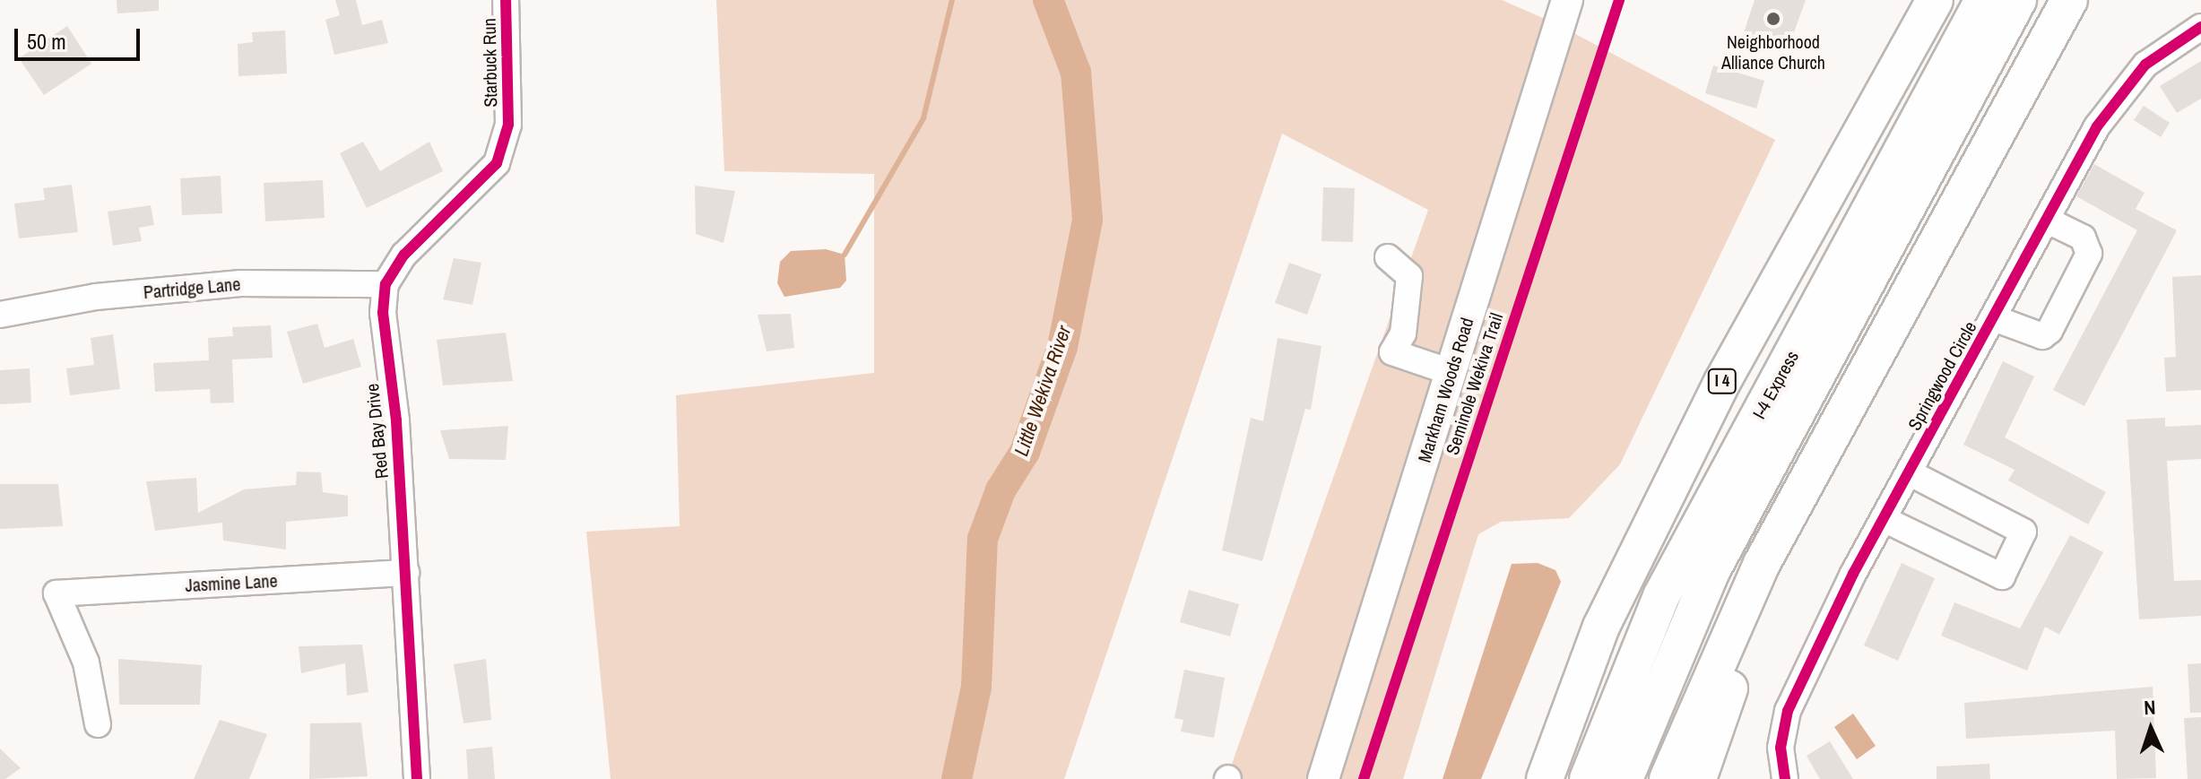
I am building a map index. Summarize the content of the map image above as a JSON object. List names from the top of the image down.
{
  "streets": {
    "highway": ["I 4", "I-4 Express"],
    "main road": ["Markham Woods Road"],
    "street": [
      "Starbuck Run",
      "Partridge Lane",
      "Springwood Circle",
      "Red Bay Drive",
      "Jasmine Lane"
    ],
    "cycle path": ["Seminole Wekiva Trail"]
  },
  "crossings": [
    ["Starbuck Run", "Partridge Lane"],
    ["Starbuck Run", "Red Bay Drive"],
    ["Partridge Lane", "Red Bay Drive"],
    ["Red Bay Drive", "Jasmine Lane"]
  ],
  "water": ["Little Wekiva River"],
  "places": ["Neighborhood Alliance Church"],
  "scale_bar": "50 m",
  "north": "top"
}
